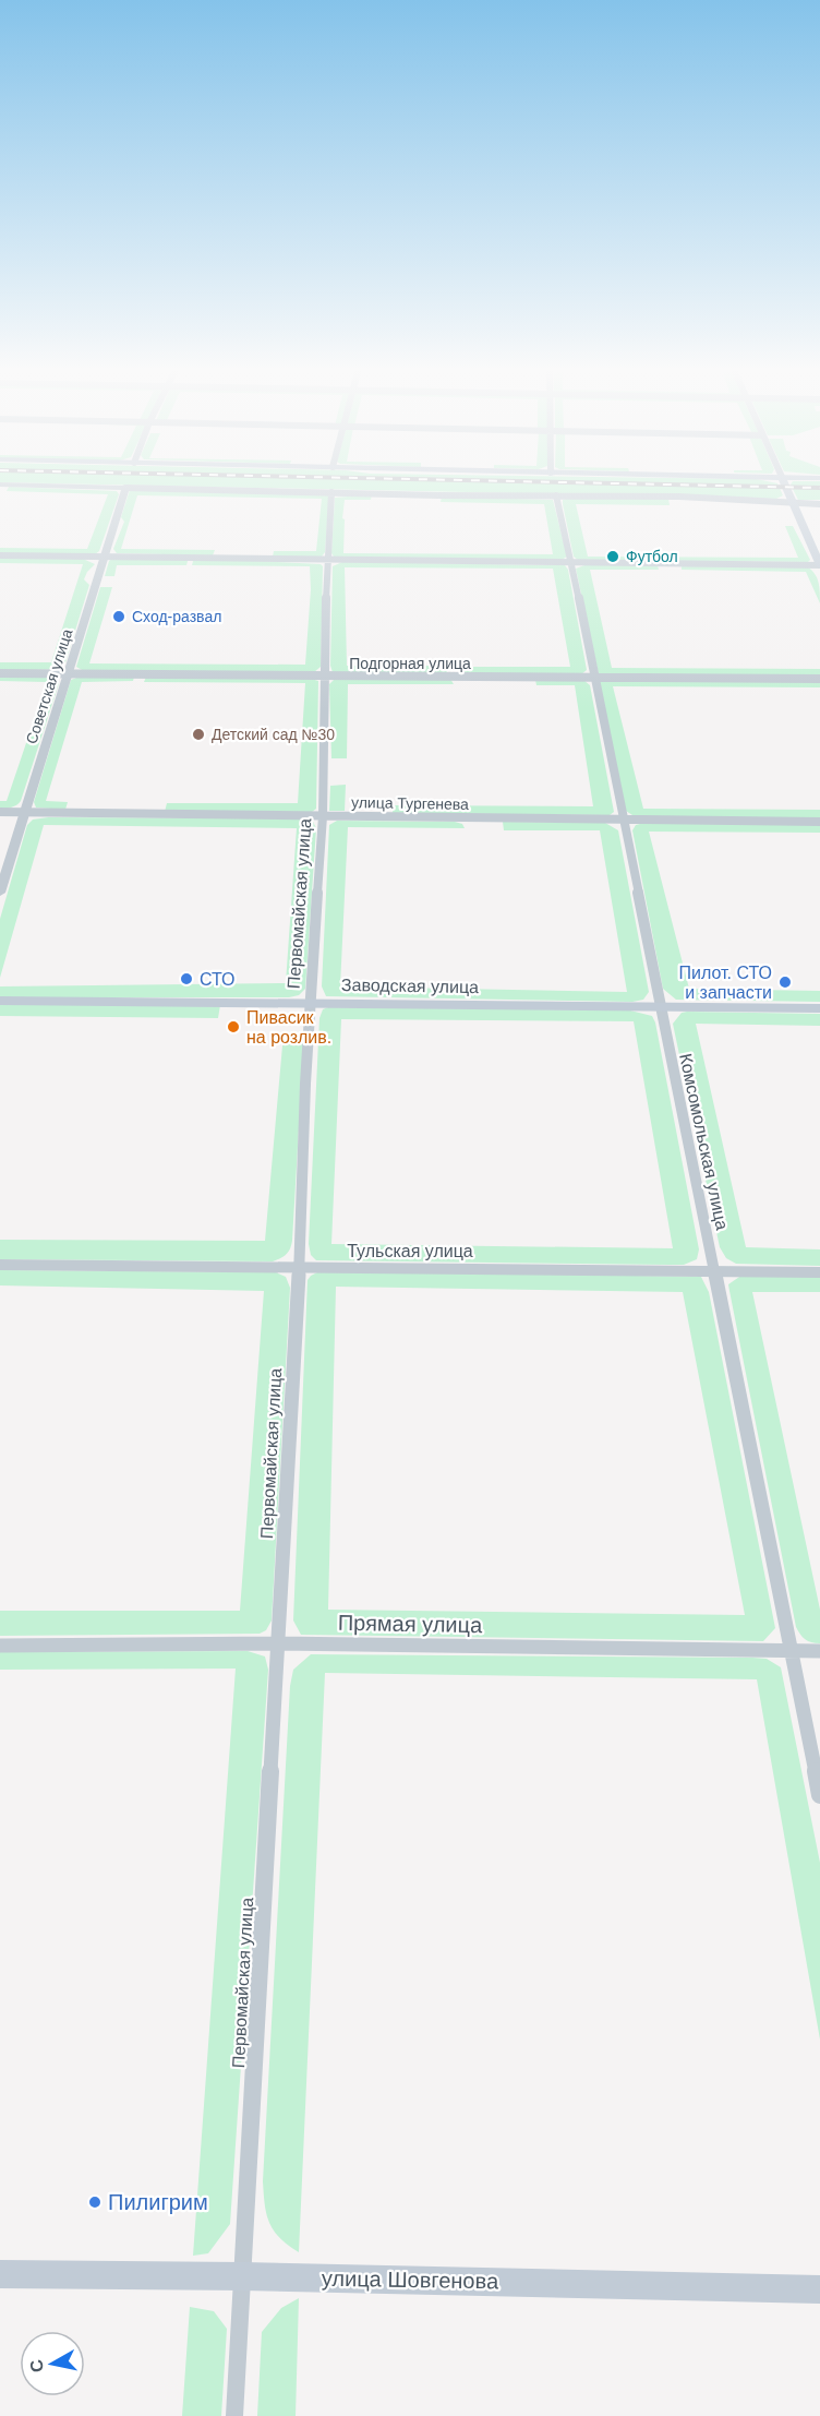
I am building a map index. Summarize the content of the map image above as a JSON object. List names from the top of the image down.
{
  "streets": {
    "main road": ["Заводская улица", "улица Шовгенова"],
    "street": [
      "Подгорная улица",
      "Советская улица",
      "улица Тургенева",
      "Первомайская улица",
      "Комсомольская улица",
      "Тульская улица",
      "Прямая улица"
    ]
  },
  "crossings": [
    ["Подгорная улица", "Советская улица"],
    ["Подгорная улица", "Первомайская улица"],
    ["Подгорная улица", "Комсомольская улица"],
    ["Советская улица", "улица Тургенева"],
    ["улица Тургенева", "Первомайская улица"],
    ["улица Тургенева", "Комсомольская улица"],
    ["Первомайская улица", "Заводская улица"],
    ["Первомайская улица", "Тульская улица"],
    ["Первомайская улица", "Прямая улица"],
    ["Первомайская улица", "улица Шовгенова"],
    ["Заводская улица", "Комсомольская улица"],
    ["Комсомольская улица", "Тульская улица"],
    ["Комсомольская улица", "Прямая улица"]
  ],
  "places": [
    "Футбол",
    "Сход-развал",
    "Детский сад №30",
    "СТО",
    "Пилот. СТО и запчасти",
    "Пивасик на розлив.",
    "Пилигрим"
  ],
  "north": "left"
}
